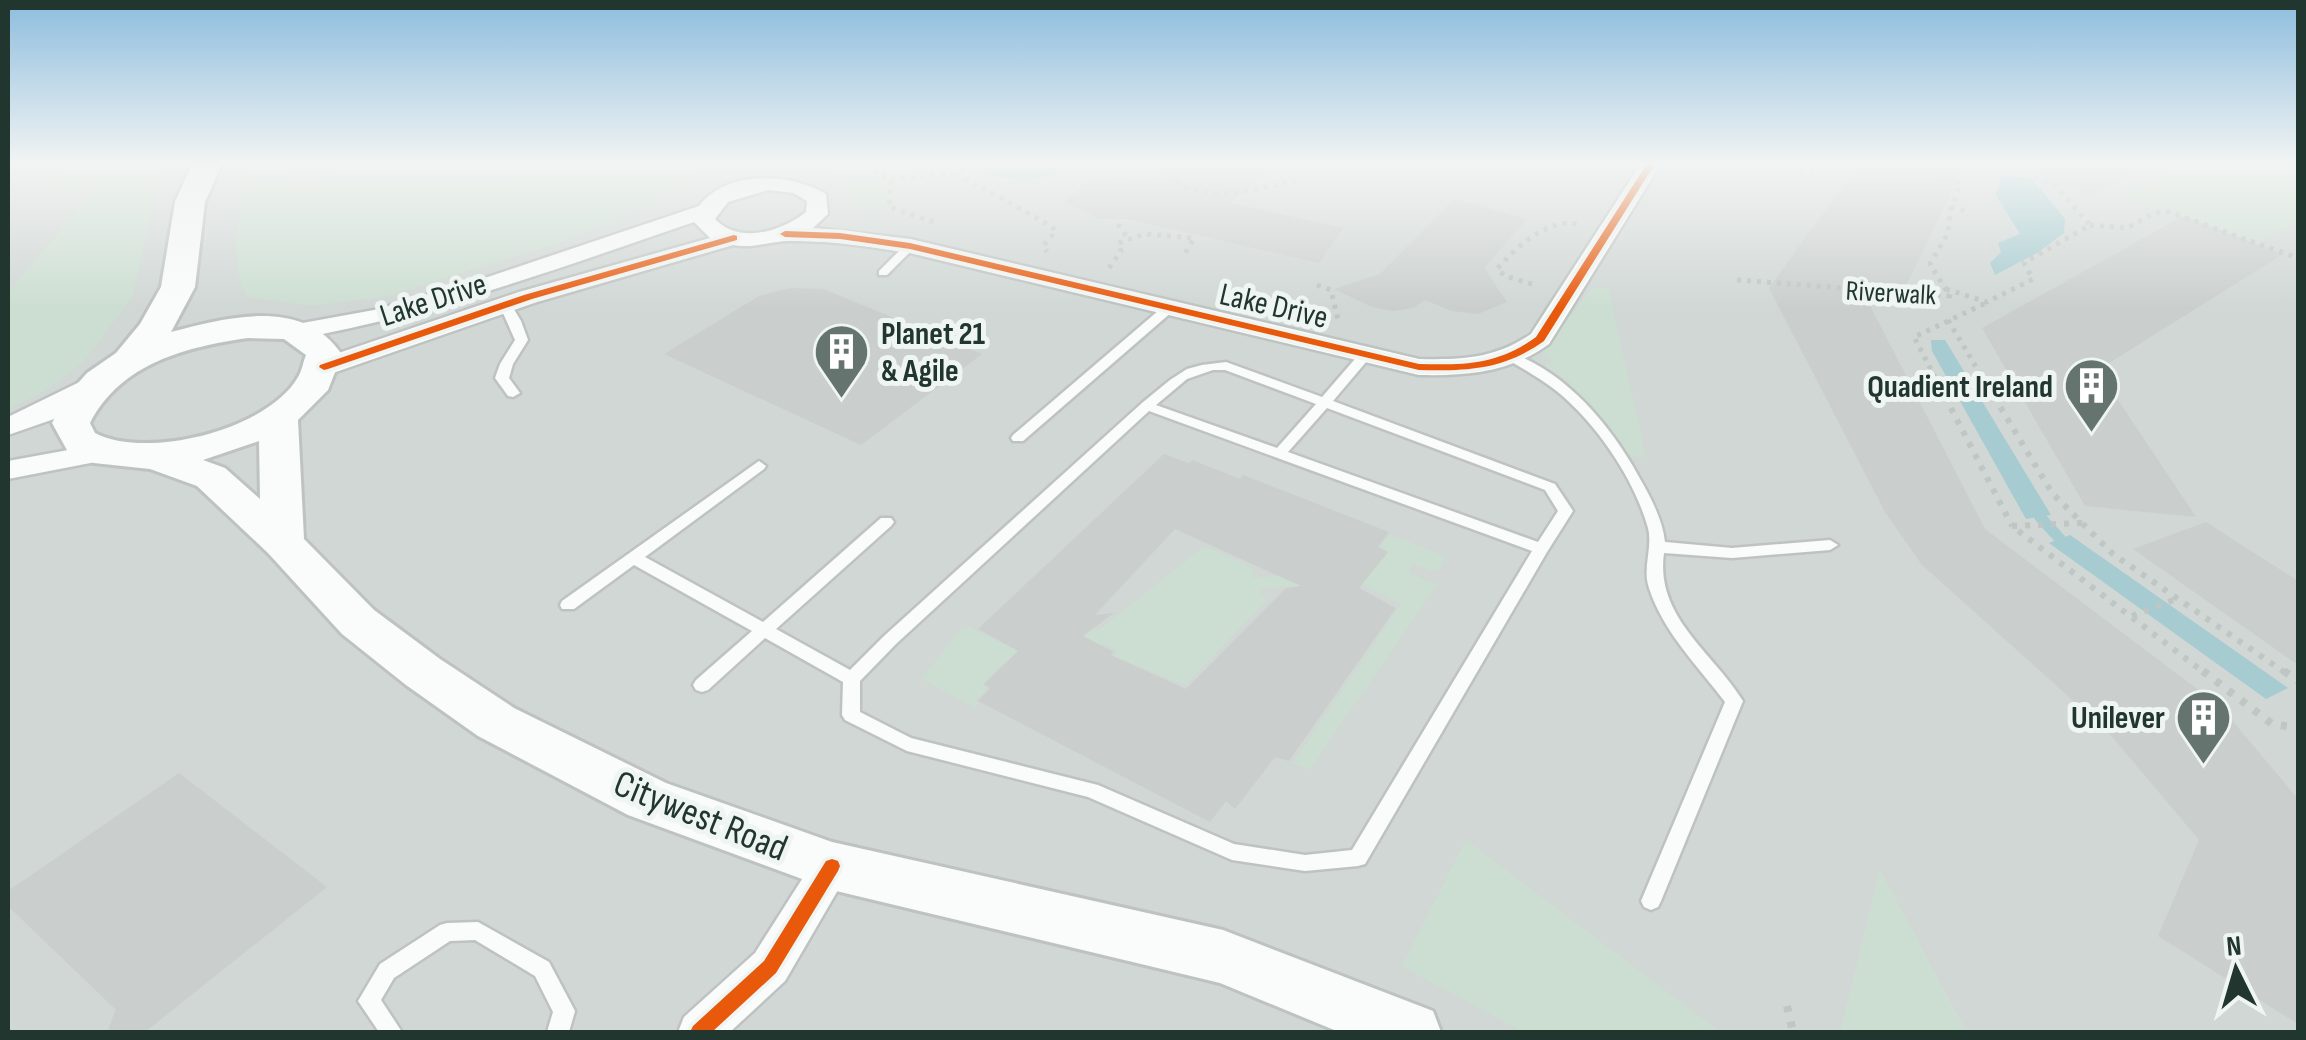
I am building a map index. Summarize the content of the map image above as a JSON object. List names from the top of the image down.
{
  "streets": {
    "main road": ["Citywest Road"],
    "street": ["Lake Drive"],
    "path": ["Riverwalk"]
  },
  "places": {
    "building": ["Planet 21 & Agile", "Quadient Ireland", "Unilever"]
  },
  "north": "top"
}
